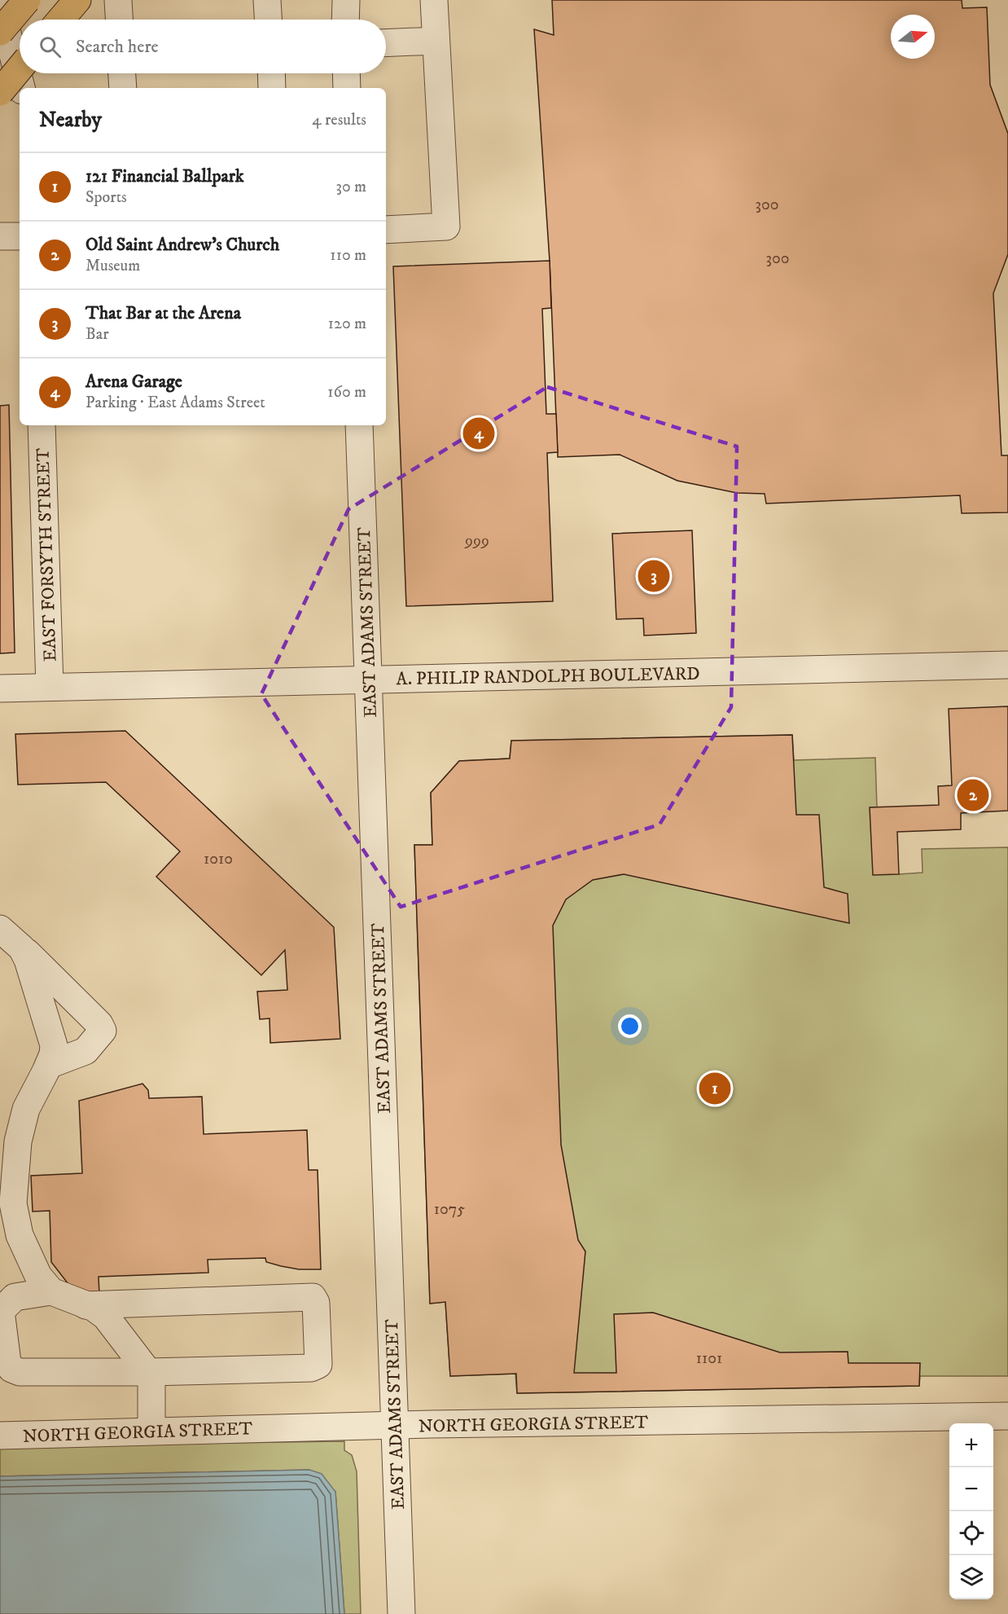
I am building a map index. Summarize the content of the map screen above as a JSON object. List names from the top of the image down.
{
  "streets": {
    "street": [
      "EAST FORSYTH STREET",
      "EAST ADAMS STREET",
      "A. PHILIP RANDOLPH BOULEVARD",
      "NORTH GEORGIA STREET"
    ]
  },
  "crossings": [
    ["EAST FORSYTH STREET", "A. PHILIP RANDOLPH BOULEVARD"],
    ["EAST ADAMS STREET", "A. PHILIP RANDOLPH BOULEVARD"],
    ["EAST ADAMS STREET", "NORTH GEORGIA STREET"]
  ],
  "house_numbers": [
    "300",
    "300",
    "999",
    "1010",
    "1075",
    "1101"
  ],
  "north": "right",
  "page": {
    "search": "Search here",
    "heading": ["Nearby", "4 results"],
    "list": [
      {
        "mark": "1",
        "name": "121 Financial Ballpark",
        "note": "Sports",
        "value": "30 m"
      },
      {
        "mark": "2",
        "name": "Old Saint Andrew's Church",
        "note": "Museum",
        "value": "110 m"
      },
      {
        "mark": "3",
        "name": "That Bar at the Arena",
        "note": "Bar",
        "value": "120 m"
      },
      {
        "mark": "4",
        "name": "Arena Garage",
        "note": "Parking · East Adams Street",
        "value": "160 m"
      }
    ],
    "pins": [
      "4",
      "3",
      "2",
      "1"
    ],
    "map_buttons": ["+", "−"]
  }
}
